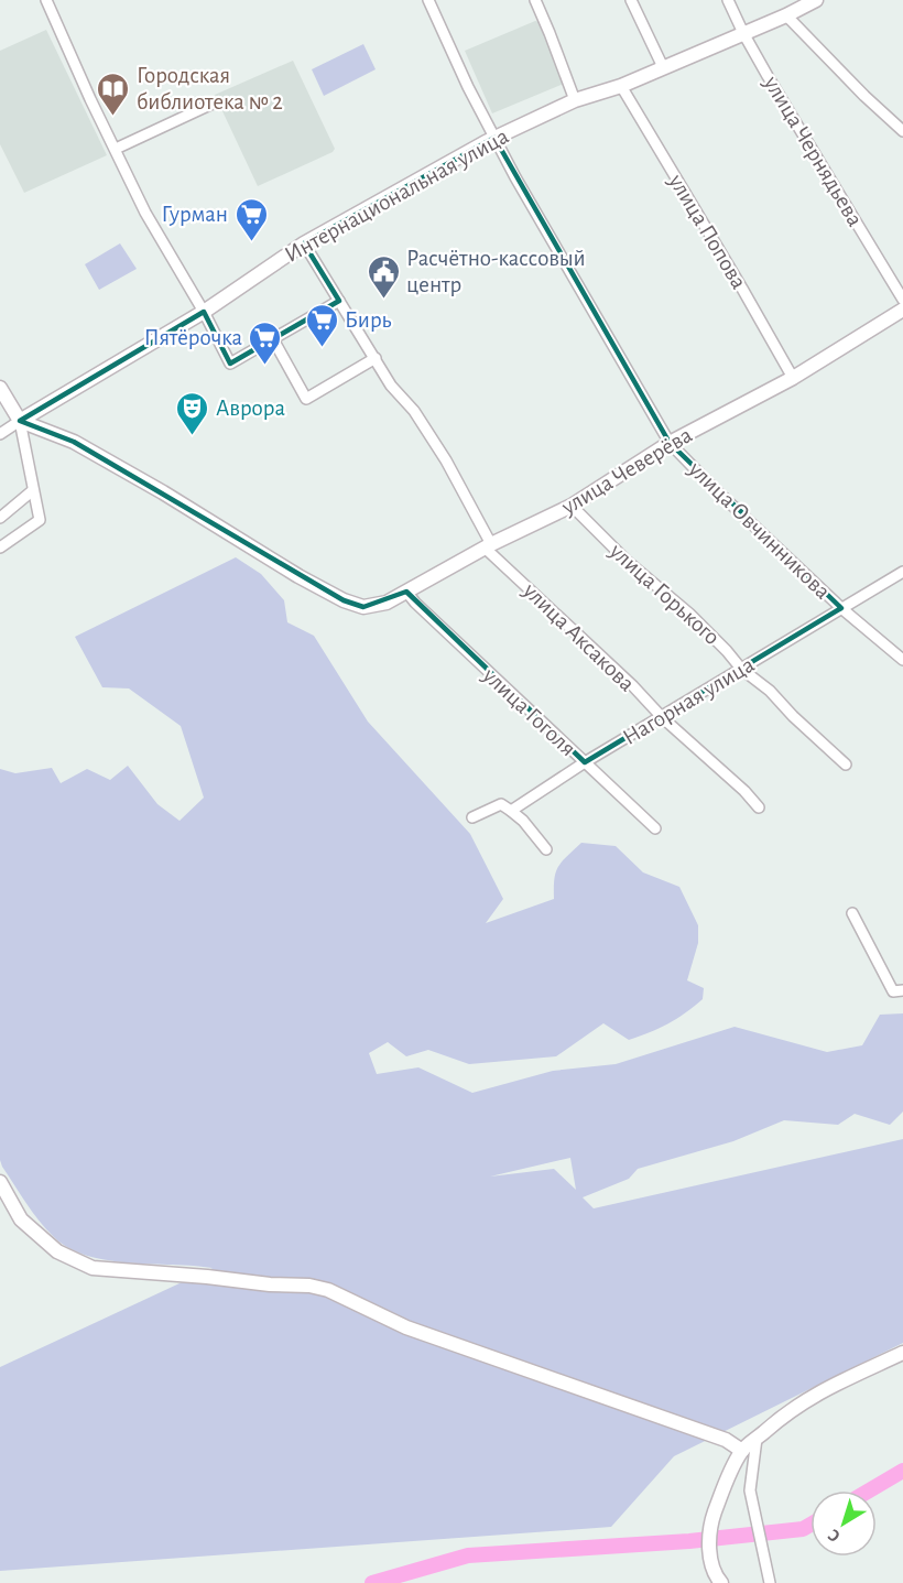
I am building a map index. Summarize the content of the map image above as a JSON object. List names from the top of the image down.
{
  "streets": {
    "street": [
      "улица Чернядьева",
      "Интернациональная улица",
      "улица Попова",
      "улица Чеверёва",
      "улица Овчинникова",
      "улица Горького",
      "улица Аксакова",
      "Нагорная улица",
      "улица Гоголя"
    ]
  },
  "crossings": [
    ["улица Чернядьева", "Интернациональная улица"],
    ["Интернациональная улица", "улица Попова"],
    ["Интернациональная улица", "улица Чеверёва"],
    ["Интернациональная улица", "улица Овчинникова"],
    ["Интернациональная улица", "улица Аксакова"],
    ["улица Попова", "улица Чеверёва"],
    ["улица Чеверёва", "улица Овчинникова"],
    ["улица Чеверёва", "улица Горького"],
    ["улица Чеверёва", "улица Аксакова"],
    ["улица Чеверёва", "улица Гоголя"],
    ["улица Овчинникова", "Нагорная улица"],
    ["улица Горького", "Нагорная улица"],
    ["улица Аксакова", "Нагорная улица"],
    ["Нагорная улица", "улица Гоголя"]
  ],
  "places": {
    "library": ["Городская библиотека № 2"],
    "supermarket": ["Гурман", "Бирь", "Пятёрочка"],
    "public building": ["Расчётно-кассовый центр"],
    "theatre": ["Аврора"]
  },
  "north": "bottom left"
}
